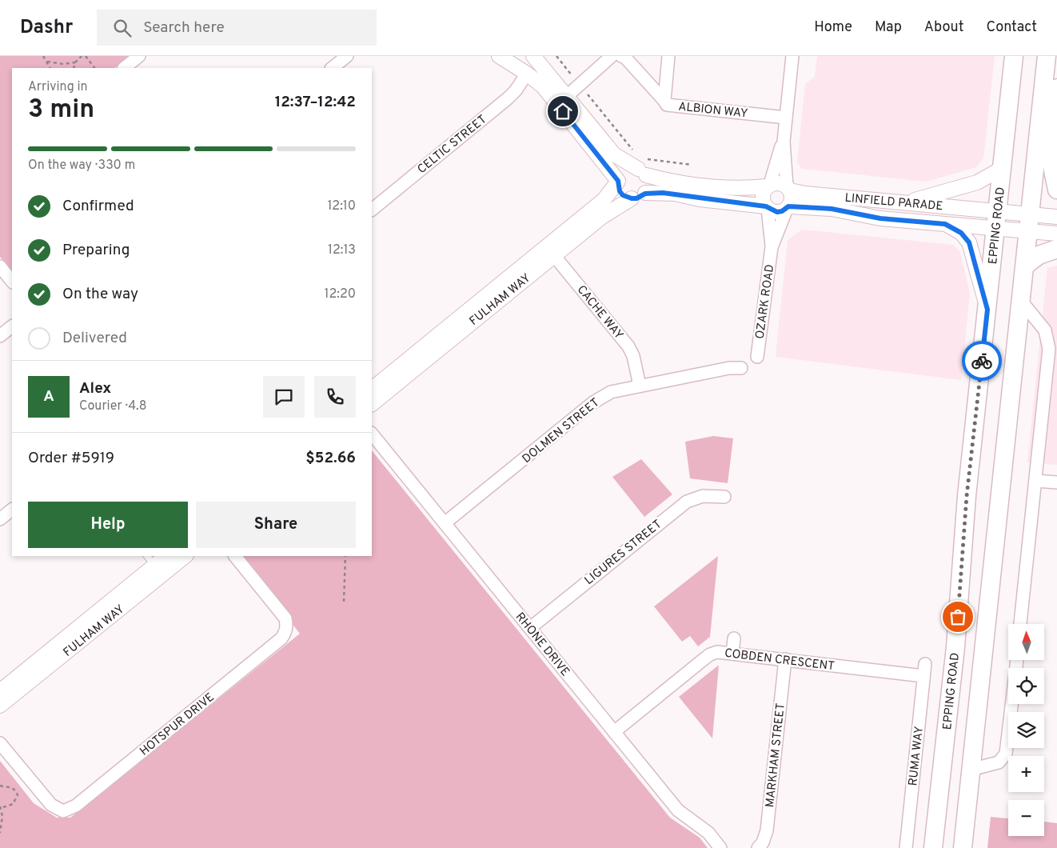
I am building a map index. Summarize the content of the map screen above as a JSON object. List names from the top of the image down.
{
  "streets": {
    "main road": ["EPPING ROAD"],
    "street": [
      "ALBION WAY",
      "CELTIC STREET",
      "LINFIELD PARADE",
      "FULHAM WAY",
      "OZARK ROAD",
      "CACHE WAY",
      "DOLMEN STREET",
      "LIGURES STREET",
      "RHONE DRIVE",
      "COBDEN CRESCENT",
      "HOTSPUR DRIVE",
      "MARKHAM STREET",
      "RUMA WAY"
    ]
  },
  "crossings": [
    ["LINFIELD PARADE", "EPPING ROAD"],
    ["FULHAM WAY", "CACHE WAY"],
    ["CACHE WAY", "DOLMEN STREET"],
    ["DOLMEN STREET", "RHONE DRIVE"],
    ["LIGURES STREET", "RHONE DRIVE"],
    ["RHONE DRIVE", "COBDEN CRESCENT"],
    ["COBDEN CRESCENT", "MARKHAM STREET"],
    ["COBDEN CRESCENT", "RUMA WAY"]
  ],
  "north": "top",
  "page": {
    "header": "Dashr",
    "search": "Search here",
    "nav": [
      "Home",
      "Map",
      "About",
      "Contact"
    ],
    "heading": ["3 min", "Arriving in", "12:37–12:42"],
    "panel": [
      "Alex",
      "Courier · 4.8",
      "Order #5919",
      "$52.66"
    ],
    "bar": "On the way · 330 m",
    "list": [
      ["Confirmed", "12:10"],
      ["Preparing", "12:13"],
      ["On the way", "12:20"],
      "Delivered"
    ],
    "round": "A",
    "buttons": ["Help", "Share"],
    "map_buttons": ["+", "−"]
  }
}
